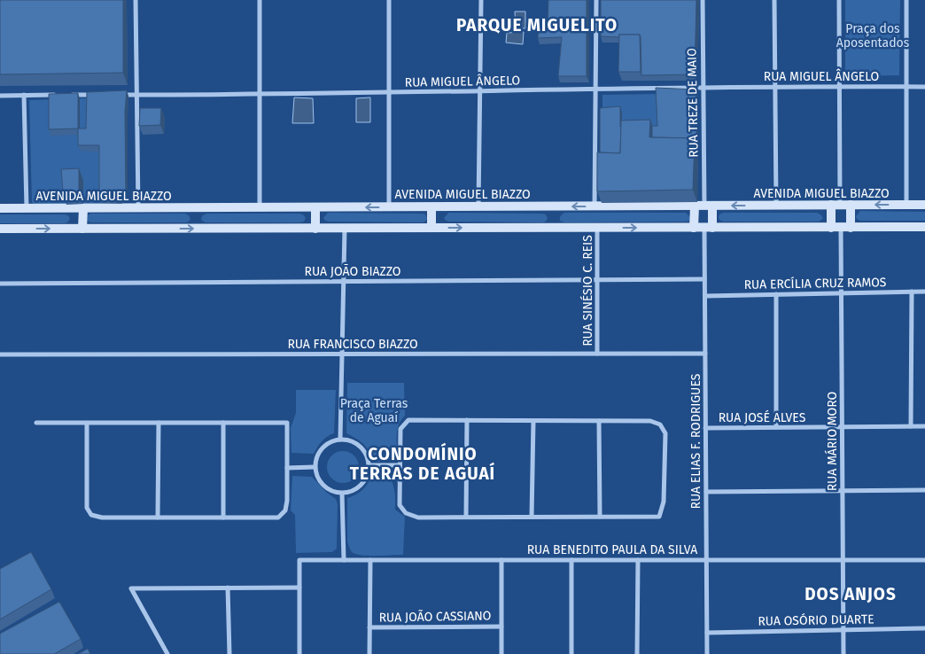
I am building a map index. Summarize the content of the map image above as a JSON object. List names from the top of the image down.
{
  "streets": {
    "street": [
      "RUA MIGUEL ÂNGELO",
      "RUA TREZE DE MAIO",
      "AVENIDA MIGUEL BIAZZO",
      "RUA JOÃO BIAZZO",
      "RUA ERCÍLIA CRUZ RAMOS",
      "RUA SINÉSIO C. REIS",
      "RUA FRANCISCO BIAZZO",
      "RUA JOSÉ ALVES",
      "RUA ELIAS F. RODRIGUES",
      "RUA MÁRIO MORO",
      "RUA BENEDITO PAULA DA SILVA",
      "RUA JOÃO CASSIANO",
      "RUA OSÓRIO DUARTE"
    ]
  },
  "crossings": [
    ["RUA MIGUEL ÂNGELO", "RUA TREZE DE MAIO"],
    ["RUA TREZE DE MAIO", "AVENIDA MIGUEL BIAZZO"],
    ["RUA JOÃO BIAZZO", "RUA SINÉSIO C. REIS"],
    ["RUA JOÃO BIAZZO", "RUA ELIAS F. RODRIGUES"],
    ["RUA ERCÍLIA CRUZ RAMOS", "RUA ELIAS F. RODRIGUES"],
    ["RUA ERCÍLIA CRUZ RAMOS", "RUA MÁRIO MORO"],
    ["RUA SINÉSIO C. REIS", "RUA FRANCISCO BIAZZO"],
    ["RUA FRANCISCO BIAZZO", "RUA ELIAS F. RODRIGUES"],
    ["RUA JOSÉ ALVES", "RUA ELIAS F. RODRIGUES"],
    ["RUA JOSÉ ALVES", "RUA MÁRIO MORO"],
    ["RUA ELIAS F. RODRIGUES", "RUA BENEDITO PAULA DA SILVA"],
    ["RUA ELIAS F. RODRIGUES", "RUA OSÓRIO DUARTE"],
    ["RUA MÁRIO MORO", "RUA BENEDITO PAULA DA SILVA"],
    ["RUA MÁRIO MORO", "RUA OSÓRIO DUARTE"]
  ],
  "districts": ["PARQUE MIGUELITO", "CONDOMÍNIO TERRAS DE AGUAÍ", "DOS ANJOS"],
  "parks": ["Praça dos Aposentados", "Praça Terras de Aguaí"]
}
